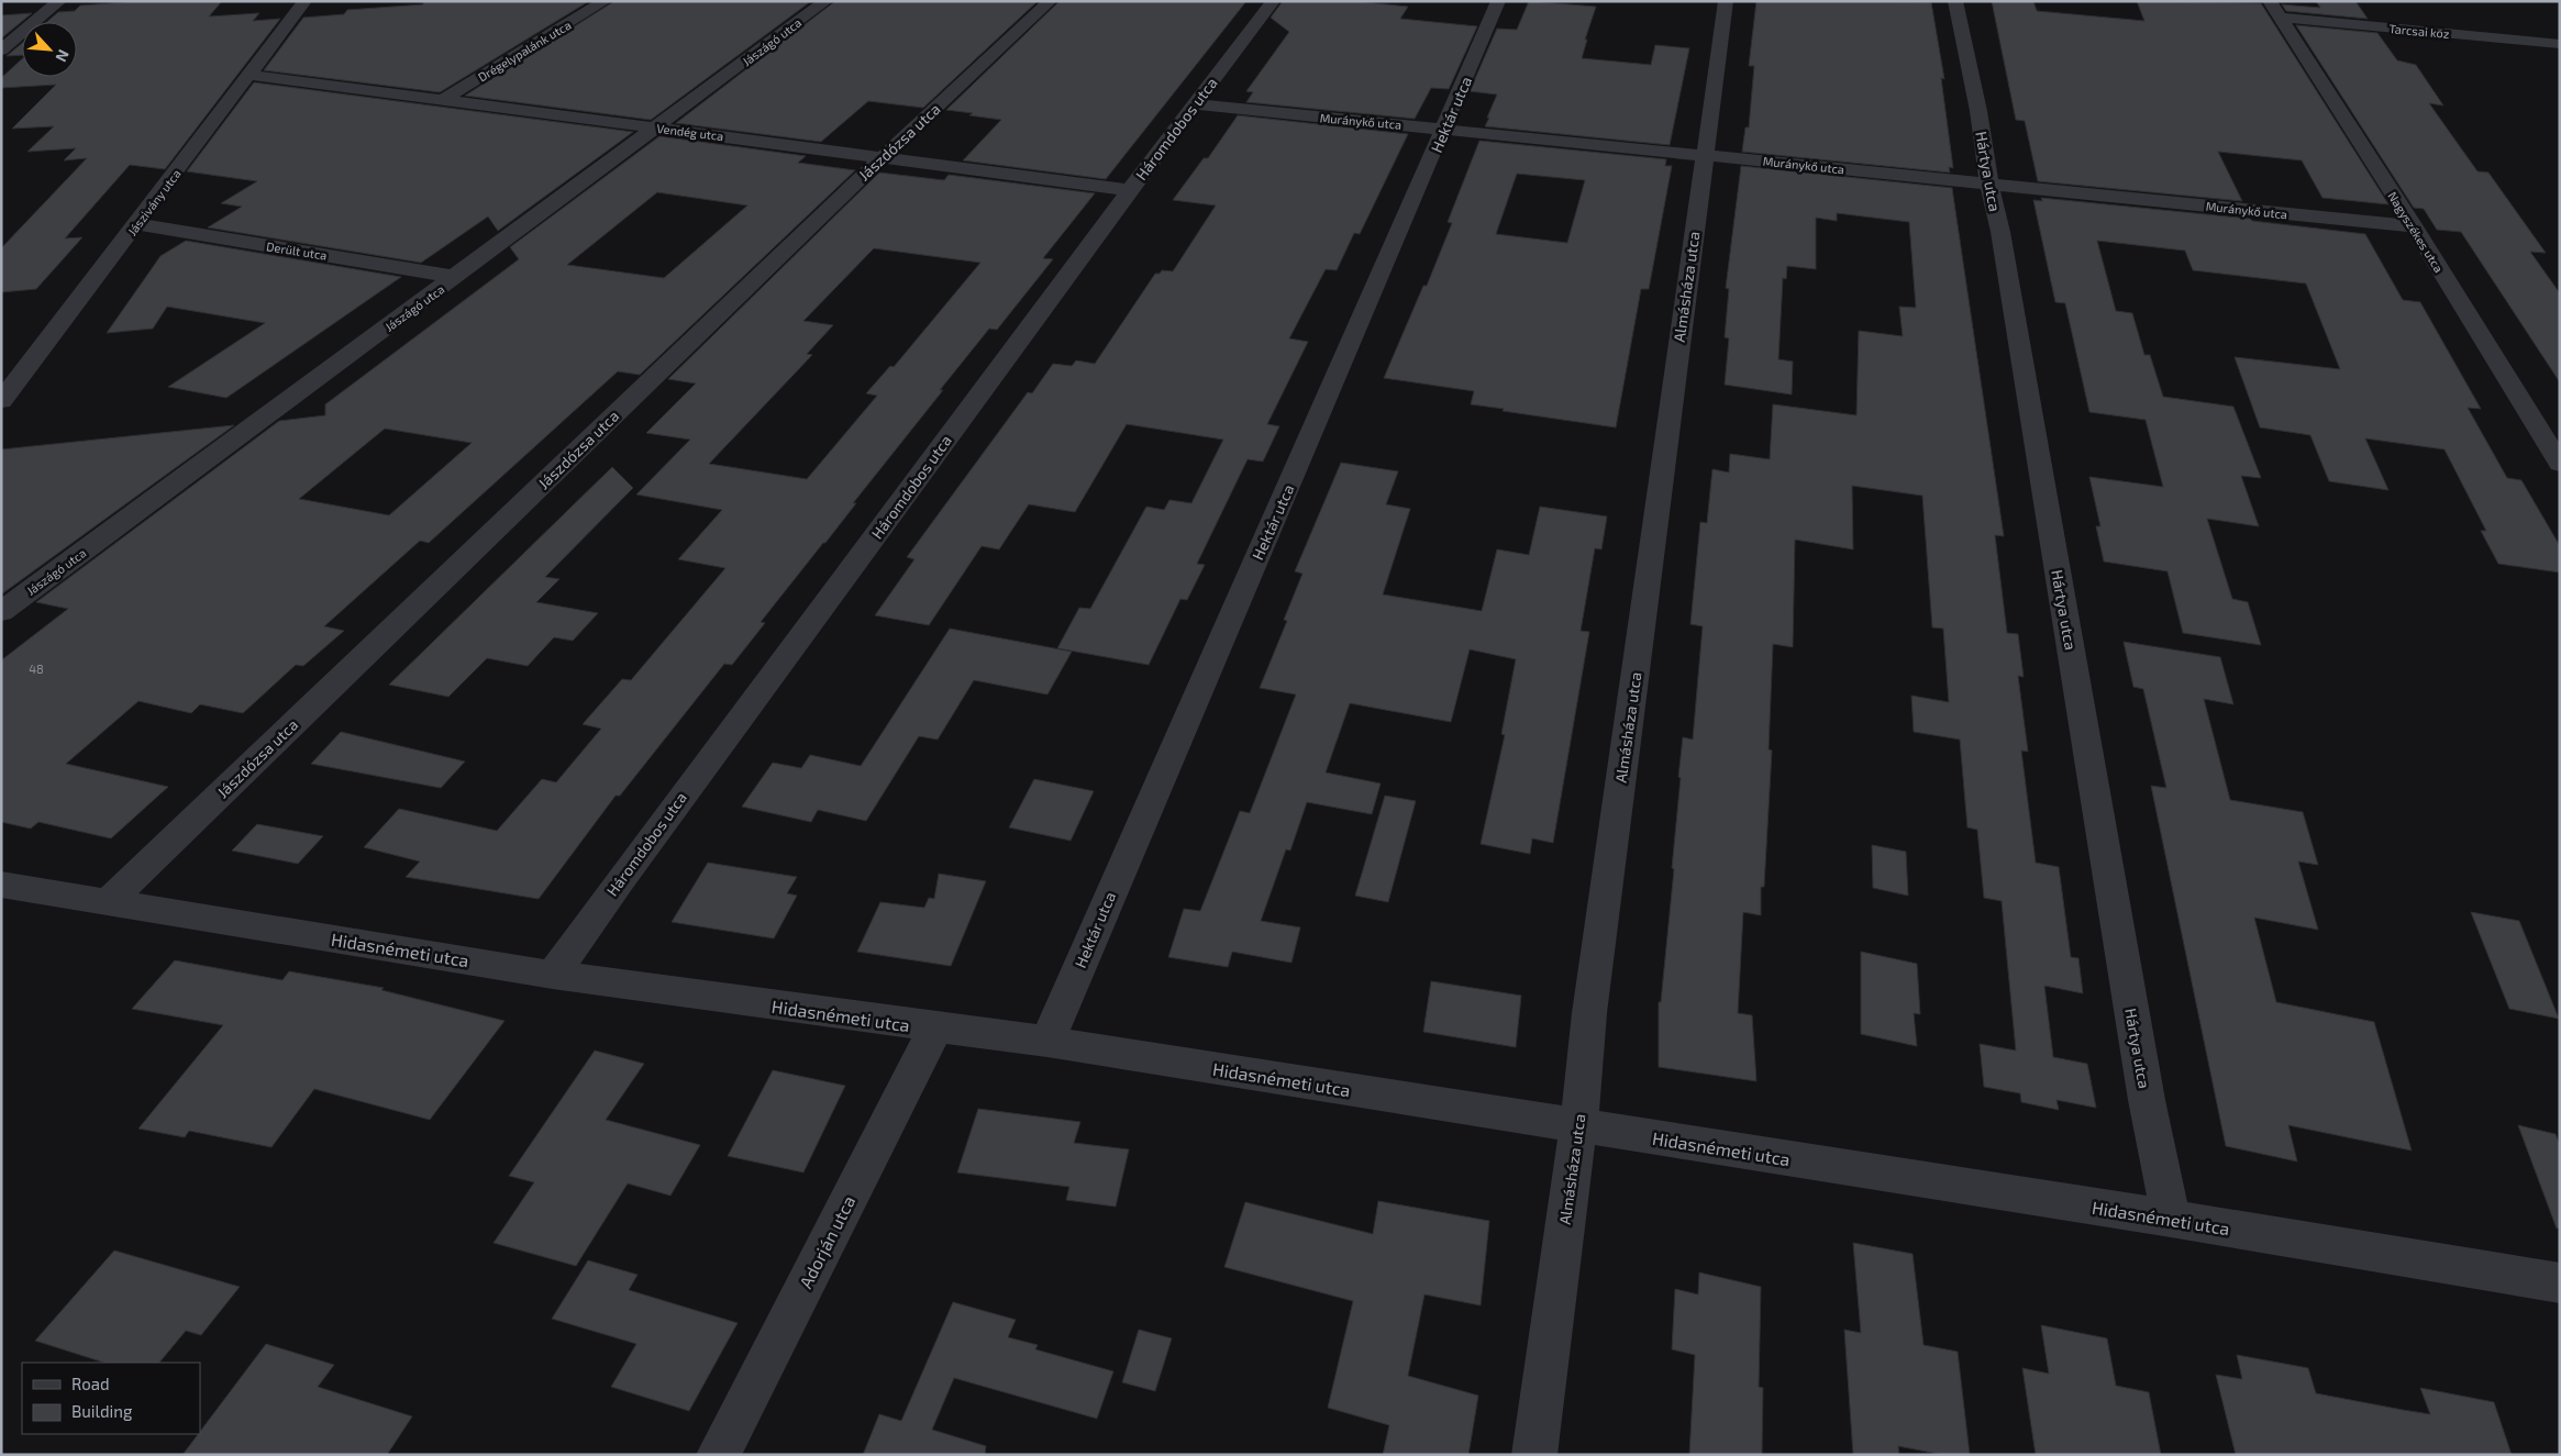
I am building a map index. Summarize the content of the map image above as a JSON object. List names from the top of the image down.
{
  "streets": {
    "street": [
      "Tarcsai köz",
      "Jászágó utca",
      "Drégelypalánk utca",
      "Hektár utca",
      "Muránykő utca",
      "Háromdobos utca",
      "Vendég utca",
      "Jászdózsa utca",
      "Hártya utca",
      "Jászivány utca",
      "Nagyszékes utca",
      "Derült utca",
      "Almásháza utca",
      "Hidasnémeti utca",
      "Adorján utca"
    ]
  },
  "crossings": [
    ["Tarcsai köz", "Nagyszékes utca"],
    ["Jászágó utca", "Vendég utca"],
    ["Jászágó utca", "Derült utca"],
    ["Drégelypalánk utca", "Vendég utca"],
    ["Hektár utca", "Muránykő utca"],
    ["Hektár utca", "Hidasnémeti utca"],
    ["Muránykő utca", "Háromdobos utca"],
    ["Muránykő utca", "Hártya utca"],
    ["Muránykő utca", "Nagyszékes utca"],
    ["Muránykő utca", "Almásháza utca"],
    ["Háromdobos utca", "Vendég utca"],
    ["Háromdobos utca", "Hidasnémeti utca"],
    ["Vendég utca", "Jászdózsa utca"],
    ["Vendég utca", "Jászivány utca"],
    ["Jászdózsa utca", "Hidasnémeti utca"],
    ["Hártya utca", "Hidasnémeti utca"],
    ["Jászivány utca", "Derült utca"],
    ["Almásháza utca", "Hidasnémeti utca"],
    ["Hidasnémeti utca", "Adorján utca"]
  ],
  "house_numbers": ["48"],
  "legend": ["Road", "Building"],
  "north": "bottom right"
}
